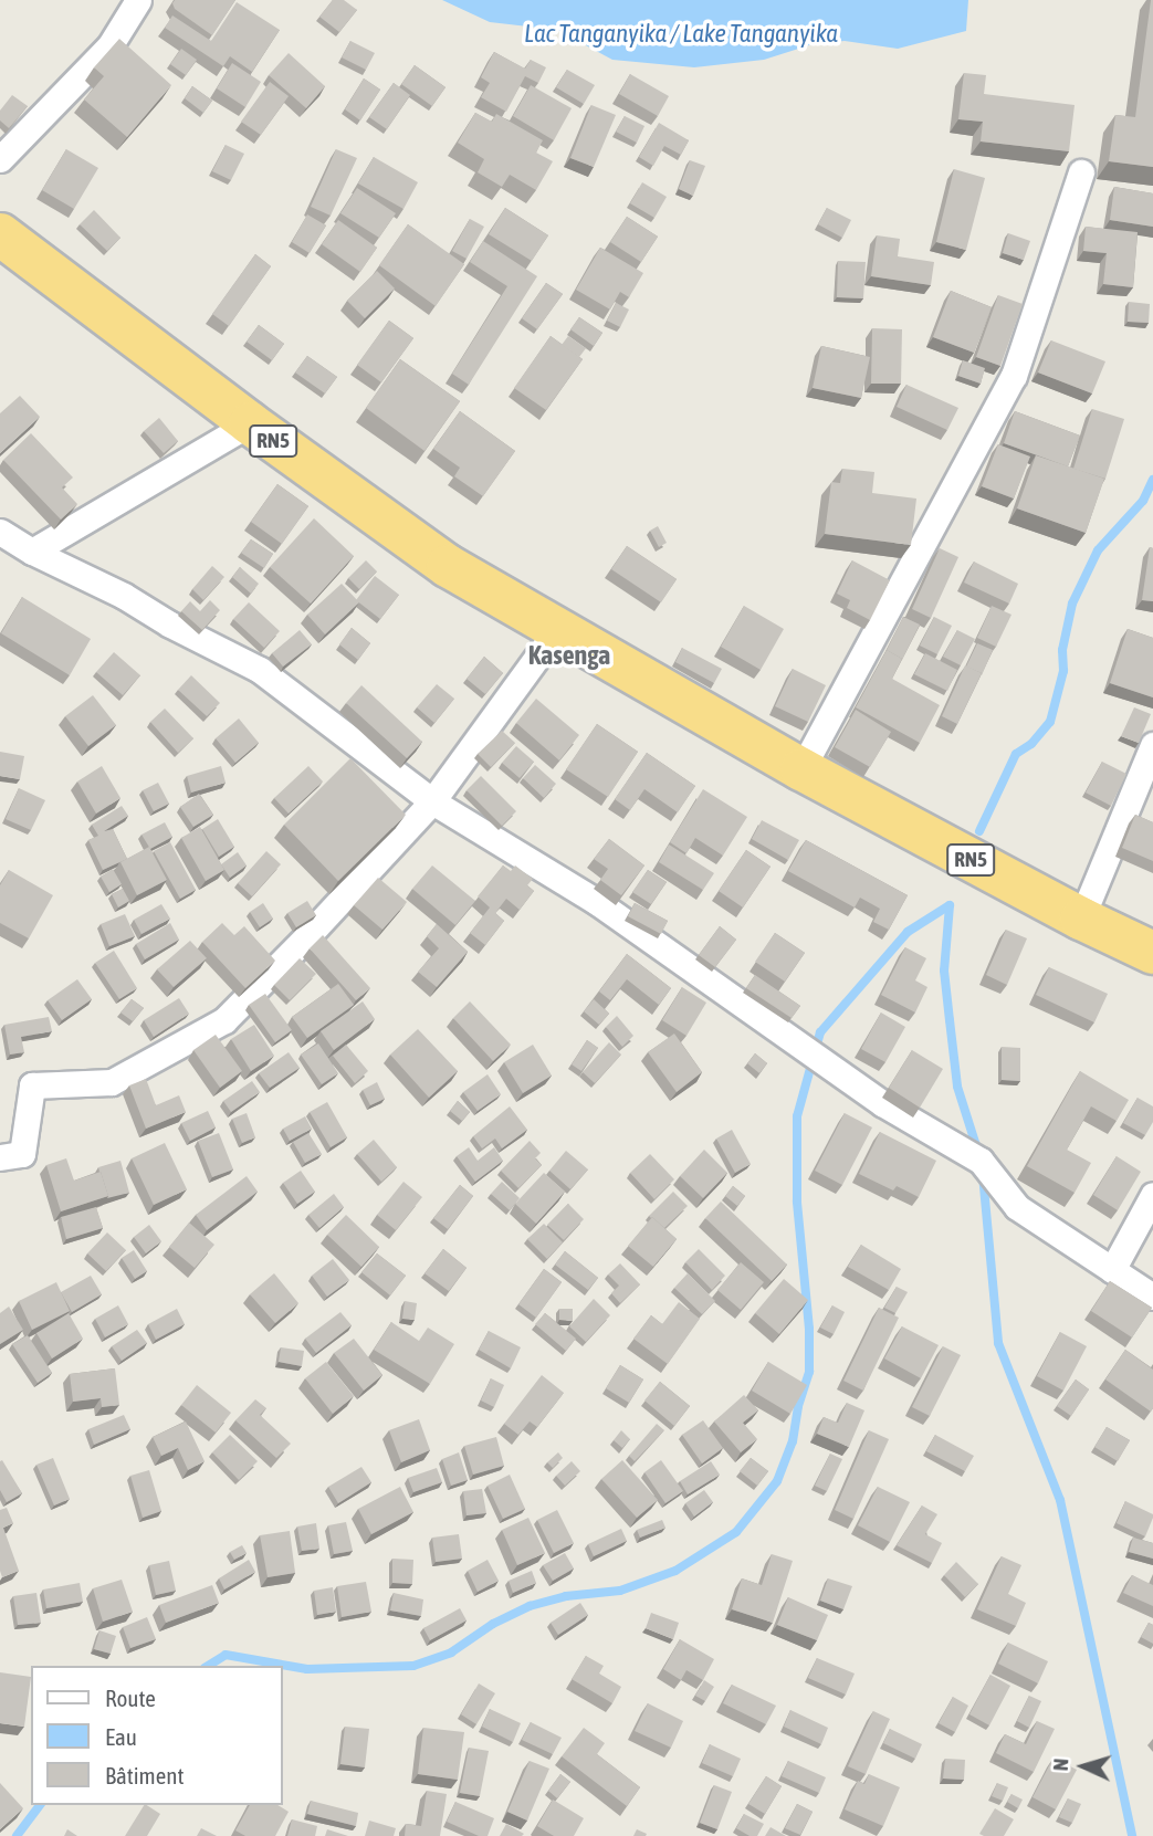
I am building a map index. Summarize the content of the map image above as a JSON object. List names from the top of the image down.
{
  "streets": {
    "highway": ["RN5"]
  },
  "districts": ["Kasenga"],
  "water": ["Lac Tanganyika / Lake Tanganyika"],
  "legend": ["Route", "Eau", "Bâtiment"],
  "north": "left"
}
